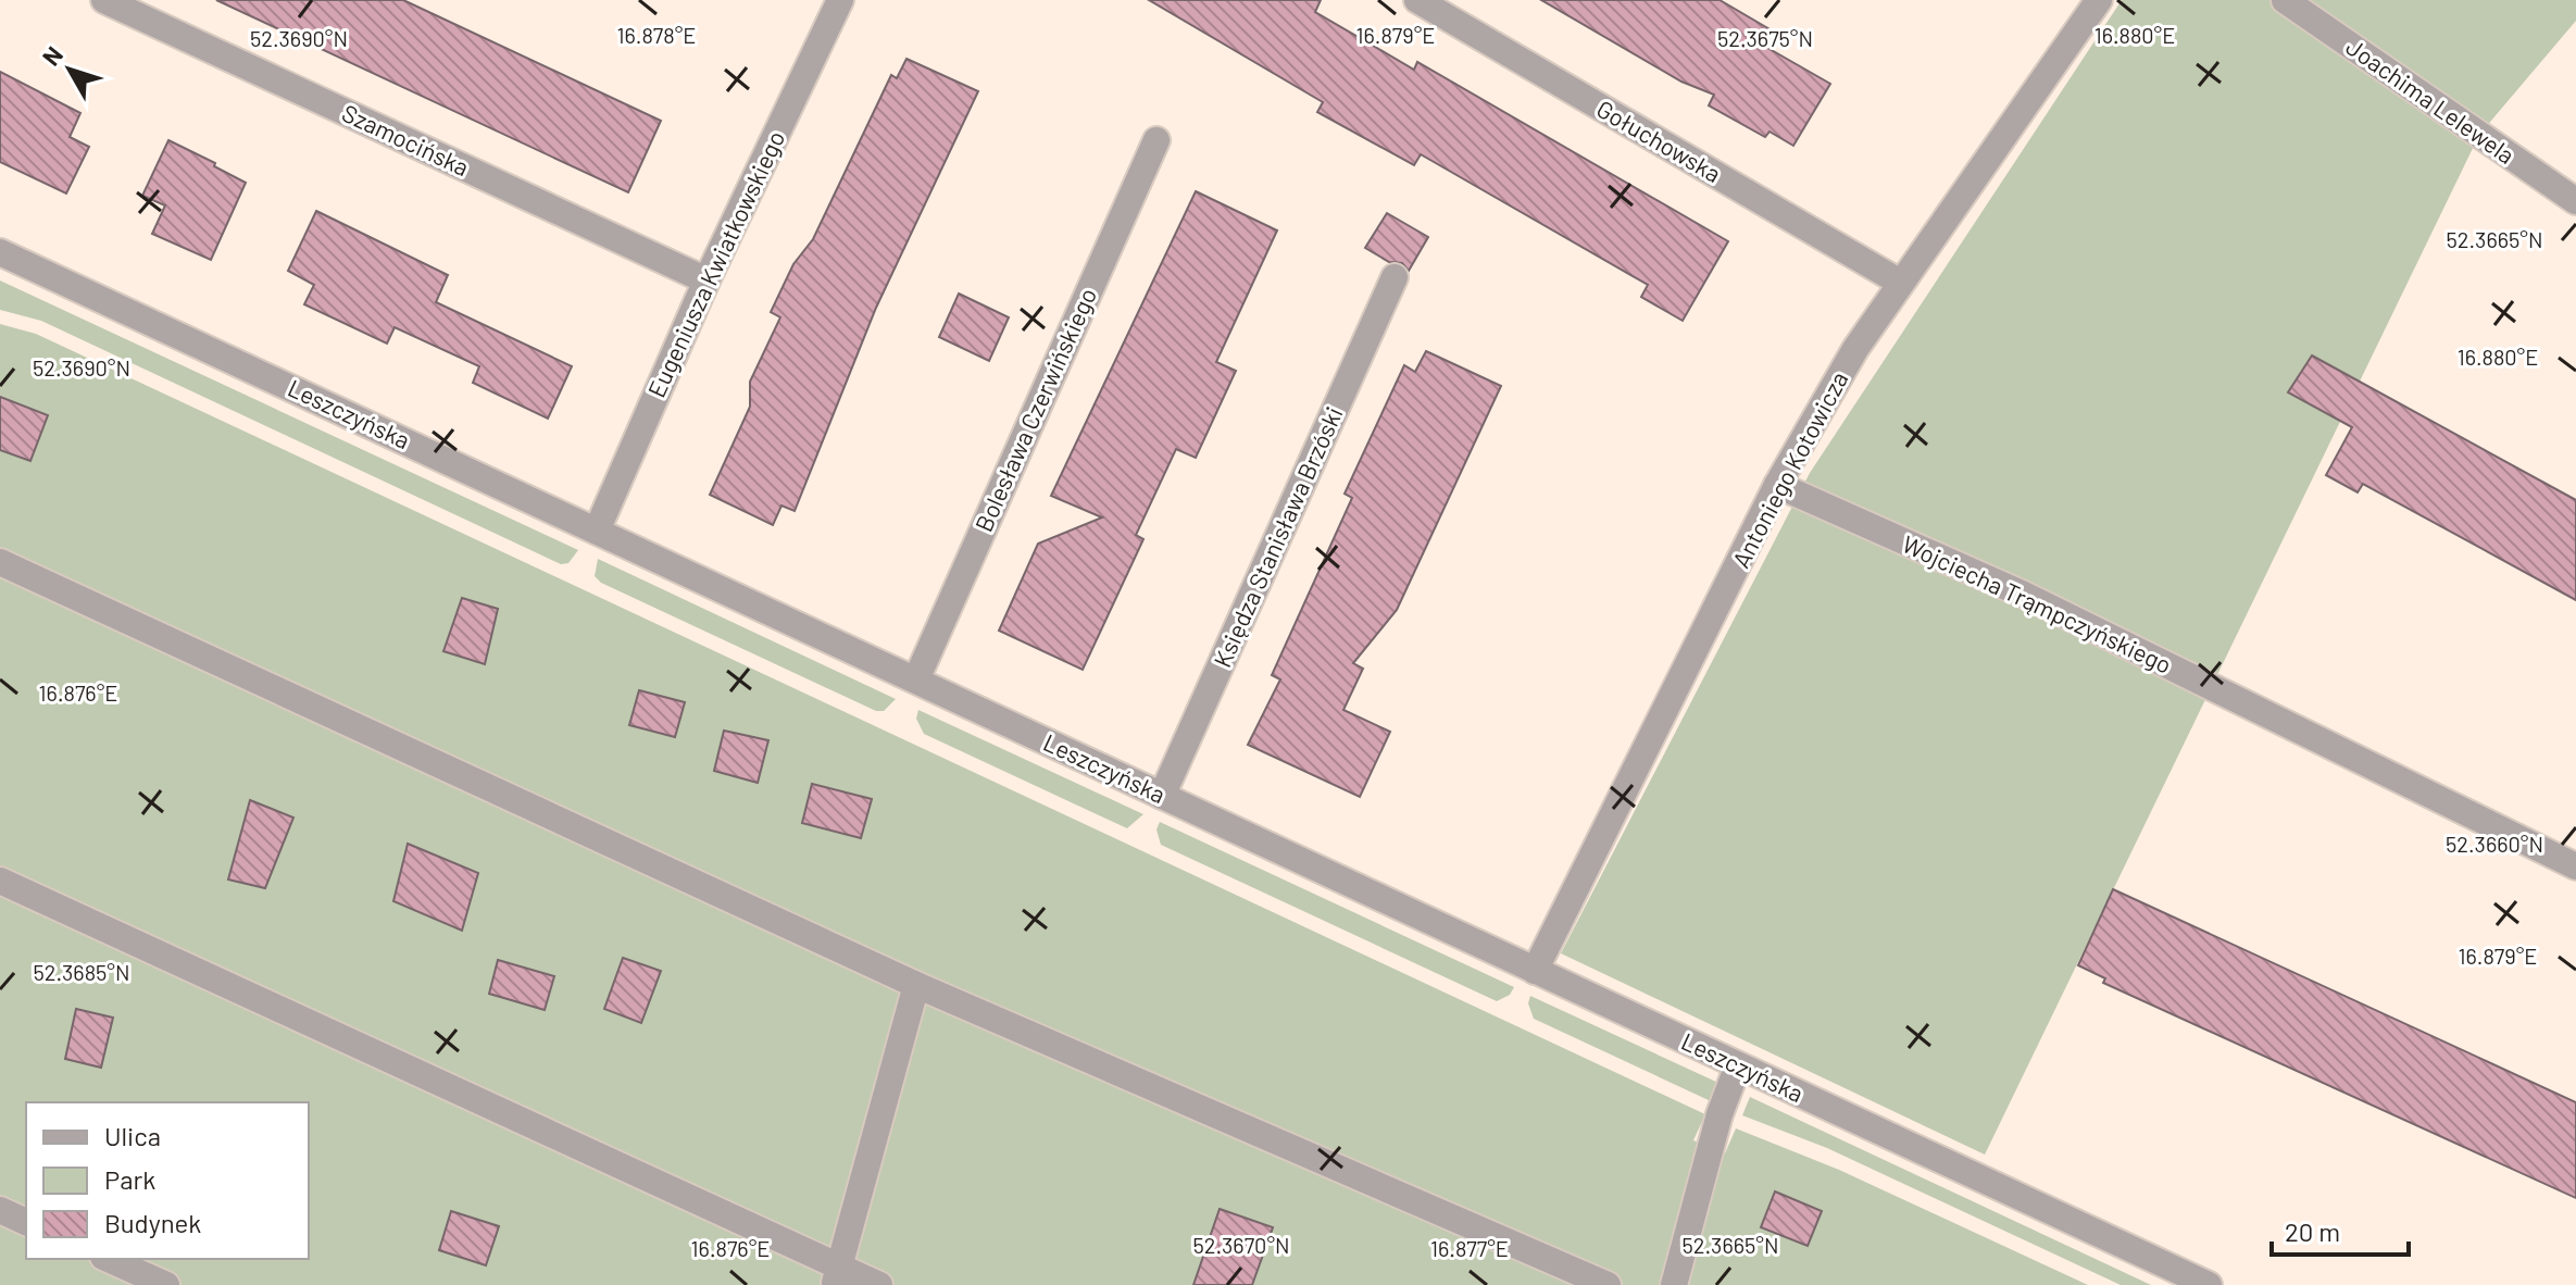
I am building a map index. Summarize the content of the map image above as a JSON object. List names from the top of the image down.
{
  "streets": {
    "street": [
      "Joachima Lelewela",
      "Szamocińska",
      "Gołuchowska",
      "Eugeniusza Kwiatkowskiego",
      "Bolesława Czerwińskiego",
      "Leszczyńska",
      "Antoniego Kotowicza",
      "Księdza Stanisława Brzóski",
      "Wojciecha Trąmpczyńskiego"
    ]
  },
  "crossings": [
    ["Szamocińska", "Eugeniusza Kwiatkowskiego"],
    ["Gołuchowska", "Antoniego Kotowicza"],
    ["Eugeniusza Kwiatkowskiego", "Leszczyńska"],
    ["Bolesława Czerwińskiego", "Leszczyńska"],
    ["Leszczyńska", "Antoniego Kotowicza"],
    ["Leszczyńska", "Księdza Stanisława Brzóski"],
    ["Antoniego Kotowicza", "Wojciecha Trąmpczyńskiego"]
  ],
  "legend": ["Ulica", "Park", "Budynek"],
  "scale_bar": "20 m",
  "north": "top left",
  "coordinates": [
    "16.878°E",
    "16.879°E",
    "16.880°E",
    "52.3690°N",
    "52.3675°N",
    "52.3665°N",
    "16.876°E",
    "52.3660°N",
    "52.3685°N",
    "52.3670°N",
    "16.877°E"
  ]
}
